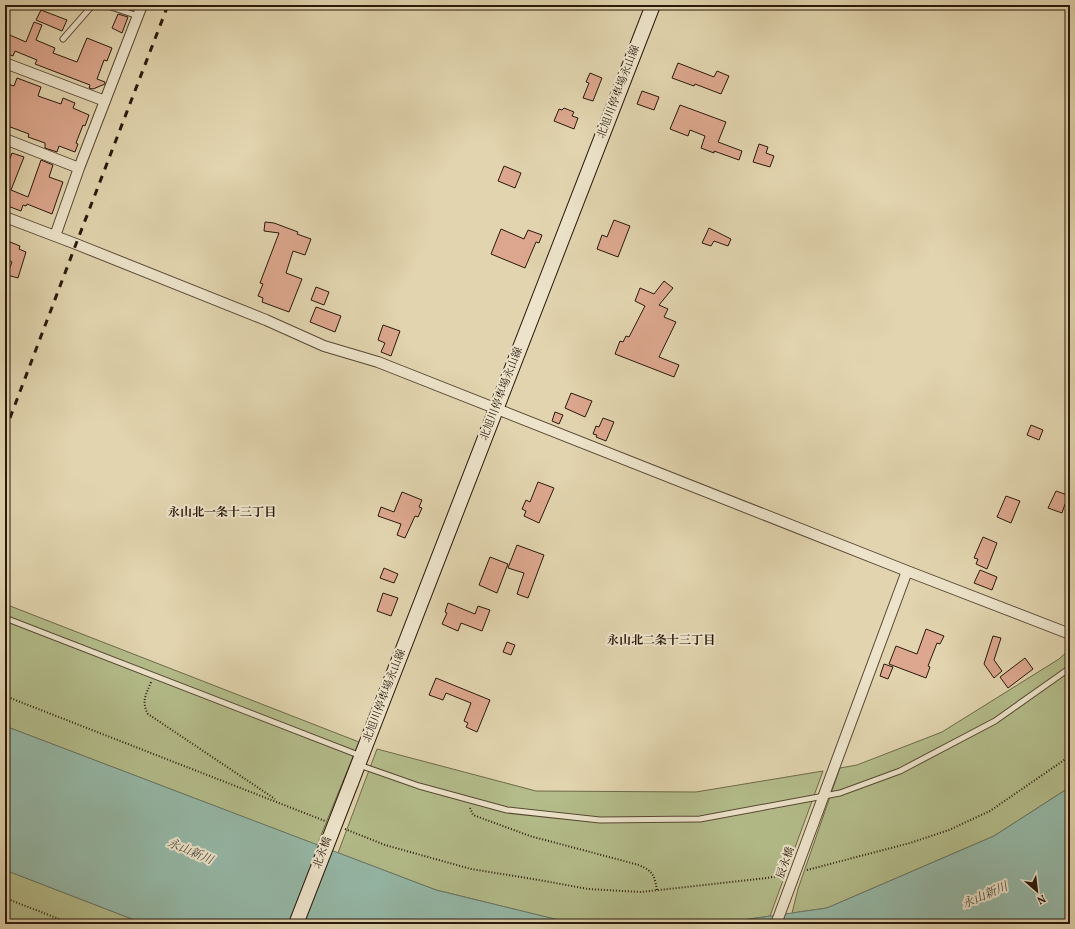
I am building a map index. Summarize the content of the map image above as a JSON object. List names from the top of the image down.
{
  "streets": {
    "main road": ["北旭川停車場永山線", "北永橋"],
    "street": ["辰永橋"]
  },
  "crossings": [
    ["北旭川停車場永山線", "北永橋"]
  ],
  "districts": ["永山北一条十三丁目", "永山北二条十三丁目"],
  "water": ["永山新川"],
  "north": "bottom right"
}
